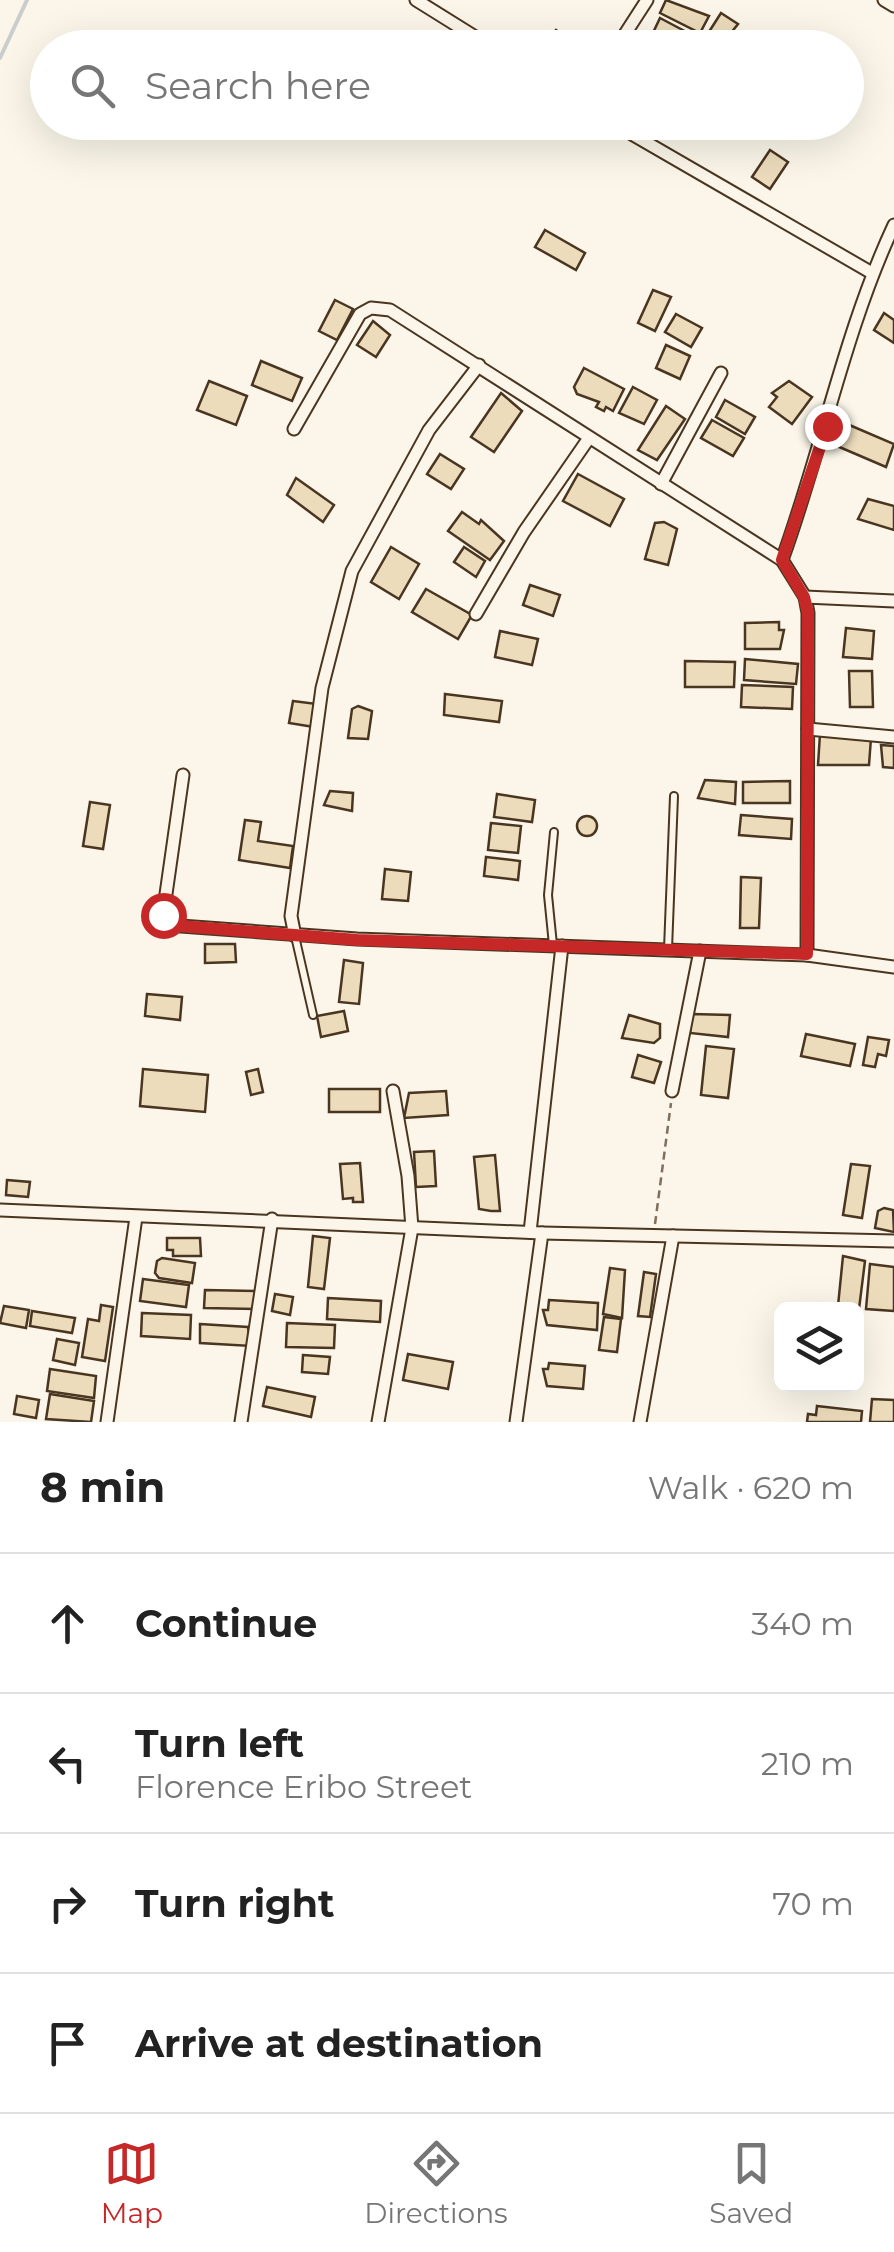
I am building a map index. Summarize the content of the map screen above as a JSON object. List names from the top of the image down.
{
  "page": {
    "search": "Search here",
    "heading": ["8 min", "Walk · 620 m"],
    "list": [
      ["Continue", "340 m"],
      ["Turn left", "Florence Eribo Street", "210 m"],
      ["Turn right", "70 m"],
      "Arrive at destination"
    ],
    "nav": ["Map", "Directions", "Saved"]
  }
}
